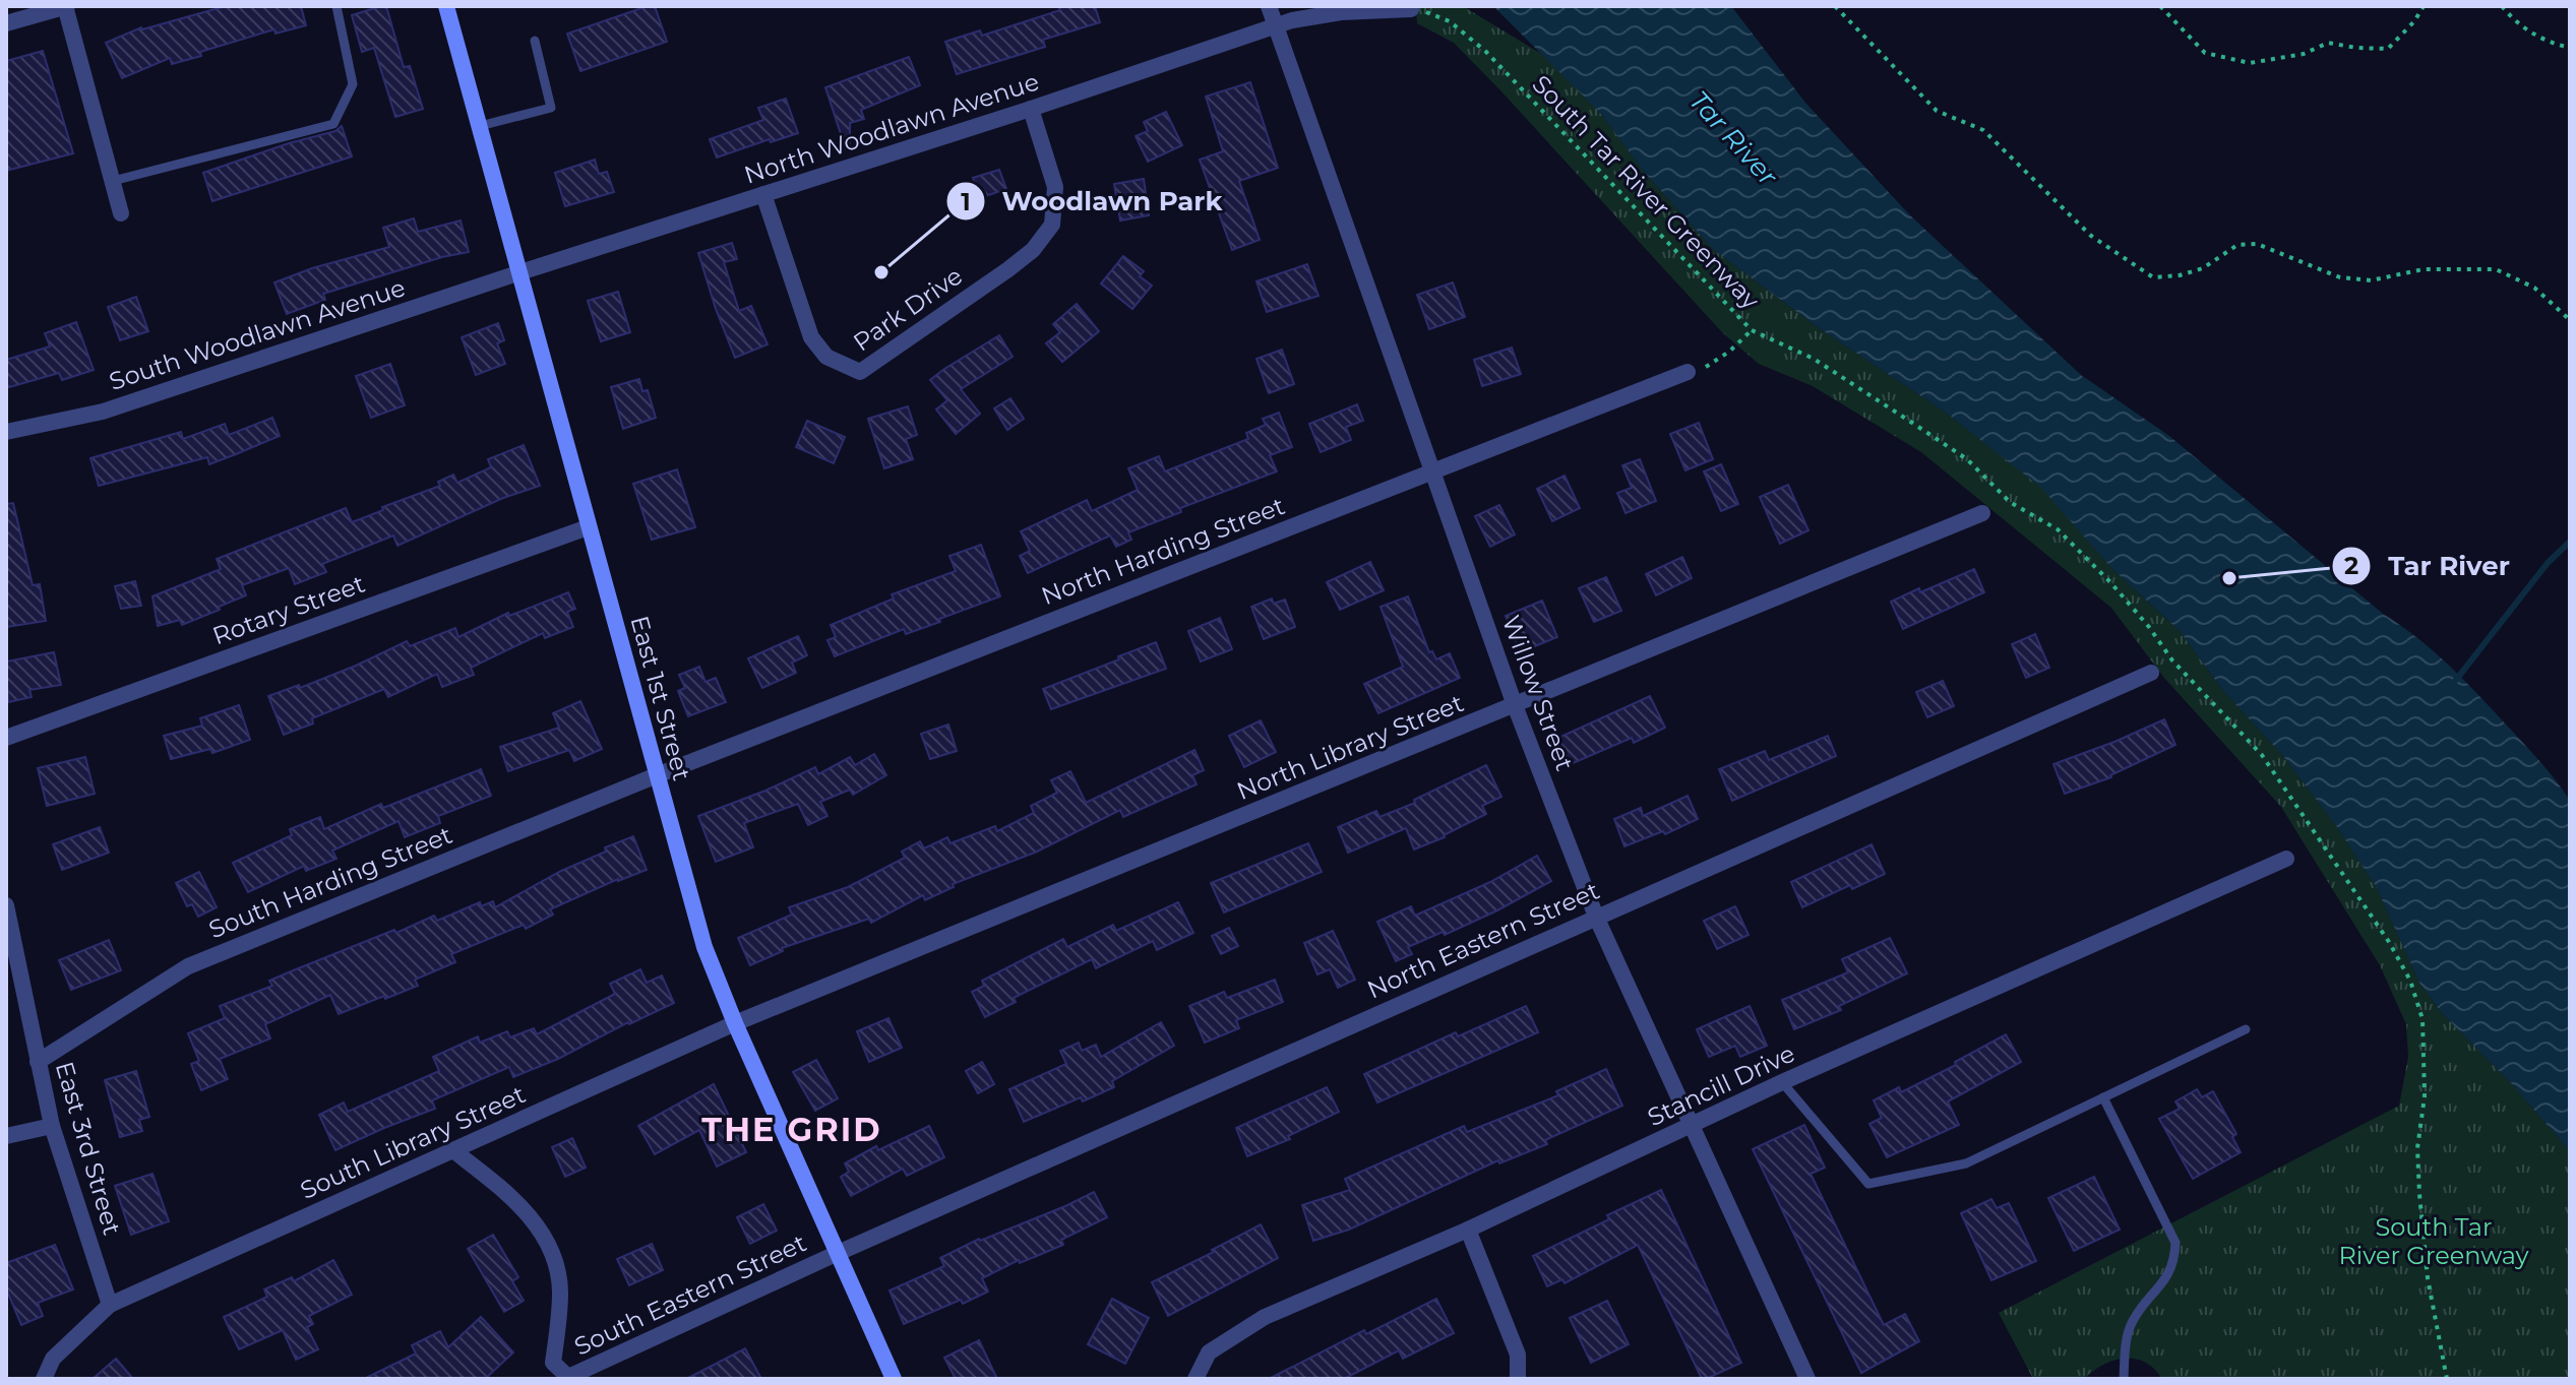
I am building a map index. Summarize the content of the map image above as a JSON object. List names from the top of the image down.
{
  "streets": {
    "street": [
      "North Woodlawn Avenue",
      "Park Drive",
      "South Woodlawn Avenue",
      "North Harding Street",
      "Rotary Street",
      "Willow Street",
      "East 1st Street",
      "North Library Street",
      "South Harding Street",
      "North Eastern Street",
      "Stancill Drive",
      "South Library Street",
      "East 3rd Street",
      "South Eastern Street"
    ],
    "path": ["South Tar River Greenway"]
  },
  "crossings": [
    ["North Woodlawn Avenue", "South Tar River Greenway"],
    ["North Woodlawn Avenue", "Park Drive"],
    ["North Woodlawn Avenue", "South Woodlawn Avenue"],
    ["North Woodlawn Avenue", "Willow Street"],
    ["North Woodlawn Avenue", "East 1st Street"],
    ["South Woodlawn Avenue", "East 1st Street"],
    ["North Harding Street", "Willow Street"],
    ["North Harding Street", "East 1st Street"],
    ["North Harding Street", "South Harding Street"],
    ["Rotary Street", "East 1st Street"],
    ["Willow Street", "North Library Street"],
    ["Willow Street", "North Eastern Street"],
    ["Willow Street", "Stancill Drive"],
    ["East 1st Street", "North Library Street"],
    ["East 1st Street", "South Harding Street"],
    ["East 1st Street", "North Eastern Street"],
    ["East 1st Street", "South Library Street"],
    ["East 1st Street", "South Eastern Street"],
    ["North Library Street", "South Library Street"],
    ["South Harding Street", "East 3rd Street"],
    ["North Eastern Street", "South Eastern Street"],
    ["South Library Street", "East 3rd Street"]
  ],
  "districts": ["THE GRID"],
  "water": ["Tar River"],
  "parks": ["South Tar River Greenway"],
  "places": ["Woodlawn Park", "Tar River"]
}
